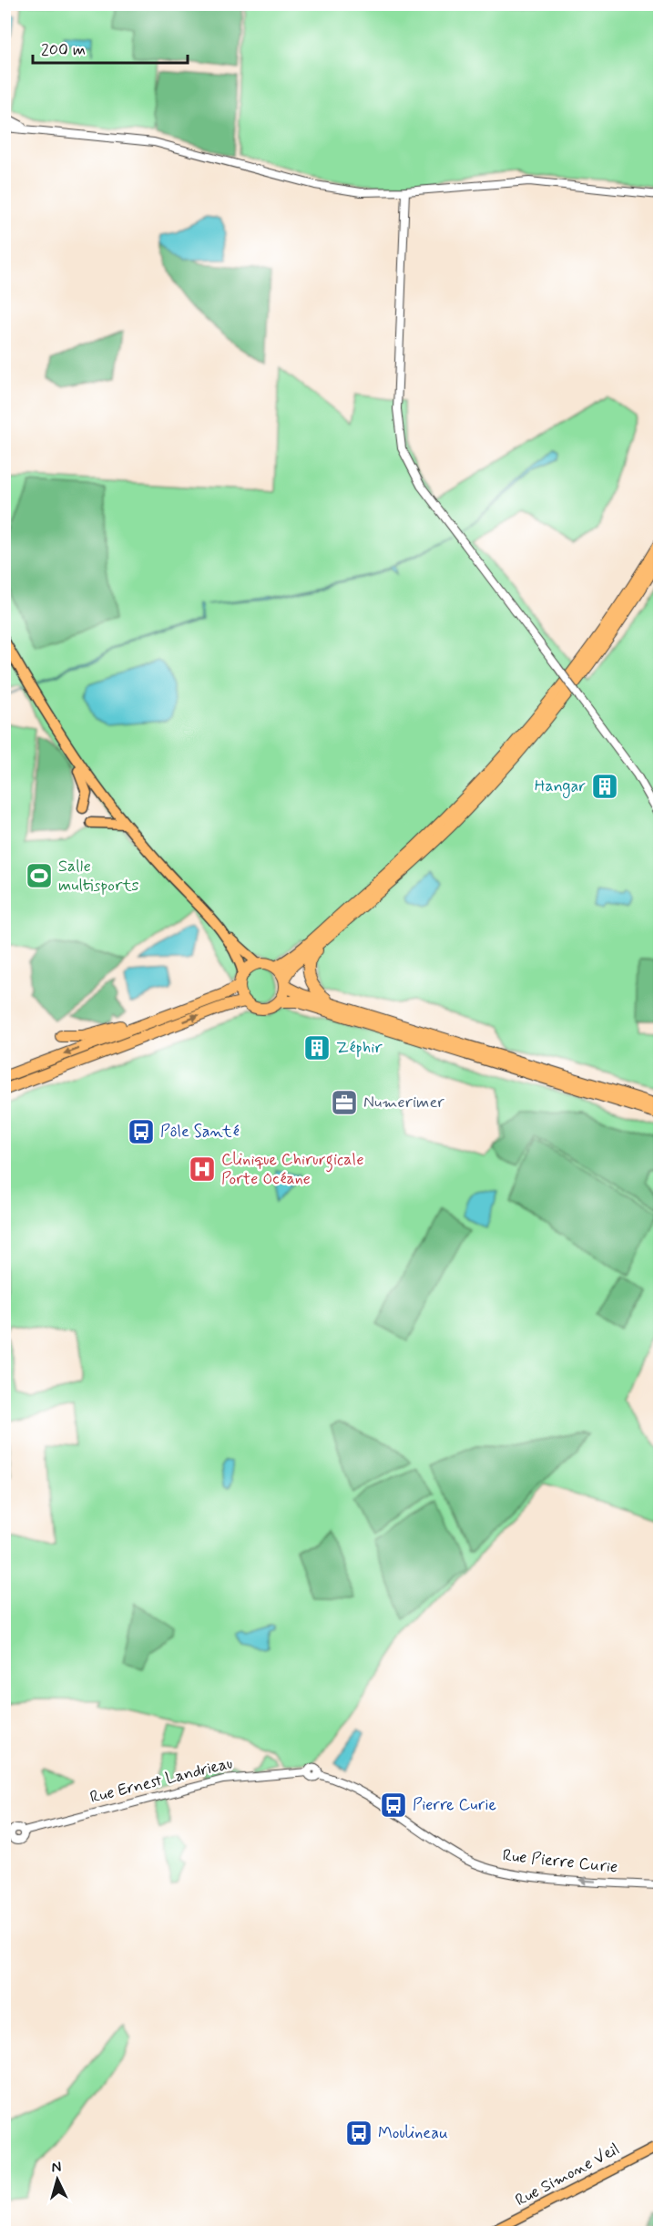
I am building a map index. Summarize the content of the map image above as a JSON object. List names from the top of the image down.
{
  "streets": {
    "main road": ["Rue Simone Veil"],
    "street": ["Rue Ernest Landrieau", "Rue Pierre Curie"]
  },
  "crossings": [
    ["Rue Ernest Landrieau", "Rue Pierre Curie"]
  ],
  "one_way": ["Rue Pierre Curie"],
  "places": {
    "building": ["Hangar", "Zéphir"],
    "sports": ["Salle multisports"],
    "office": ["Numerimer"],
    "bus stop": ["Pôle Santé", "Pierre Curie", "Moulineau"],
    "hospital": ["Clinique Chirurgicale Porte Océane"]
  },
  "scale_bar": "200 m",
  "north": "top"
}
